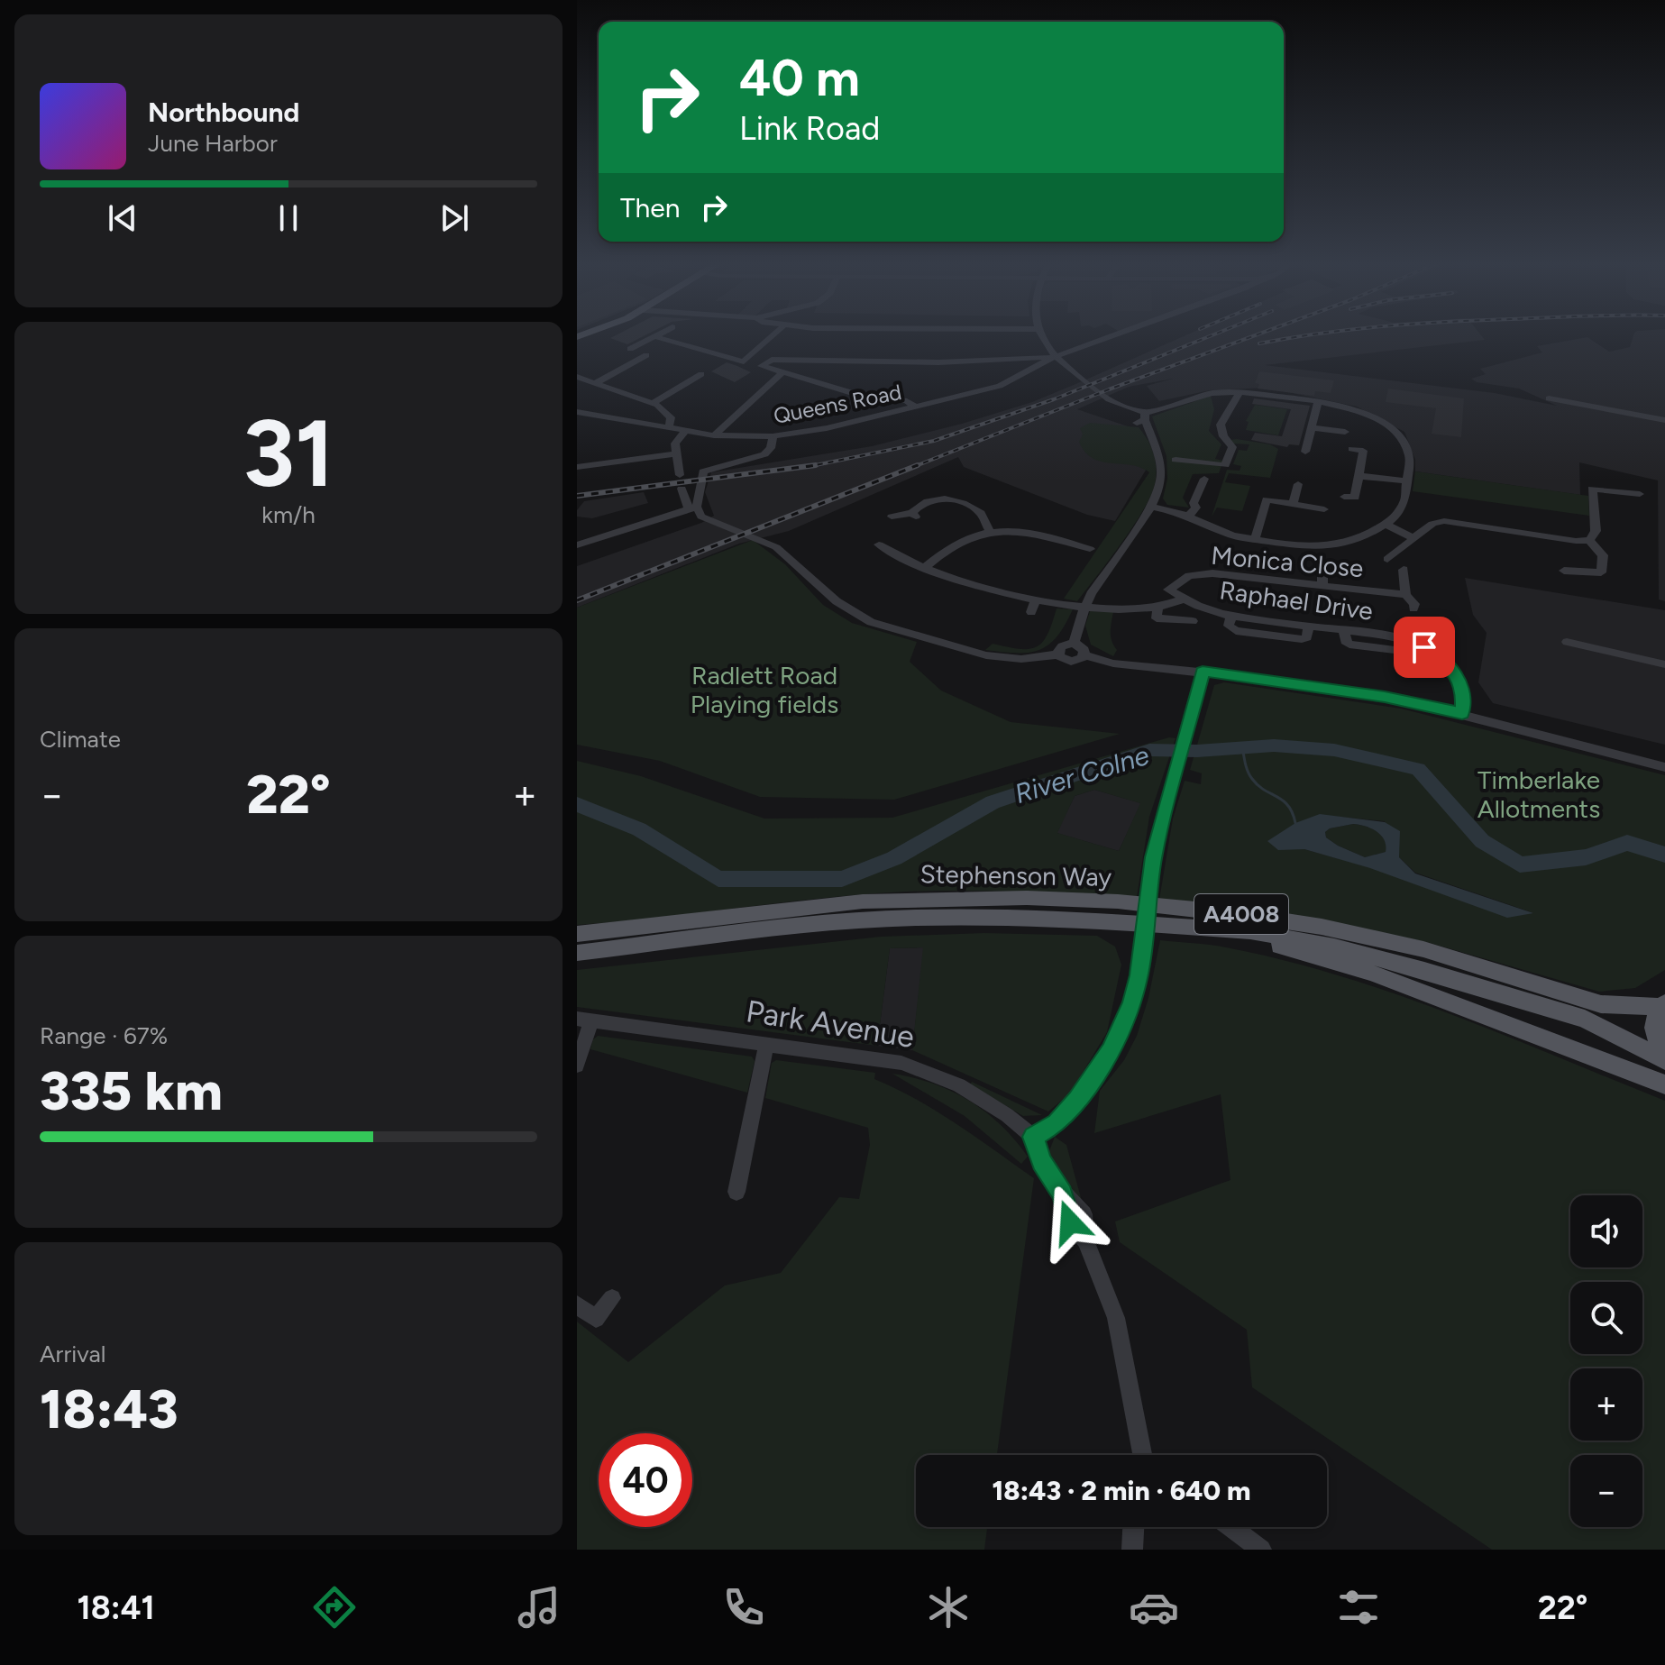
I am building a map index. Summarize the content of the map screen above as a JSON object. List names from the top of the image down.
{
  "streets": {
    "main road": ["Stephenson Way", "A4008"],
    "street": [
      "Queens Road",
      "Monica Close",
      "Raphael Drive",
      "Park Avenue"
    ]
  },
  "crossings": [
    ["Monica Close", "Raphael Drive"]
  ],
  "water": ["River Colne"],
  "parks": ["Radlett Road Playing fields", "Timberlake Allotments"],
  "page": {
    "turn": ["40 m", "Link Road"],
    "song": ["Northbound", "June Harbor"],
    "then": "Then",
    "tile": [
      ["31", "km/h"],
      "Climate",
      ["Range · 67%", "335 km"],
      ["Arrival", "18:43"]
    ],
    "heat": ["−", "22°", "+"],
    "map_buttons": ["+", "−"],
    "limit": "40",
    "trip": "18:43 · 2 min · 640 m",
    "tabs": ["18:41", "22°"]
  }
}
